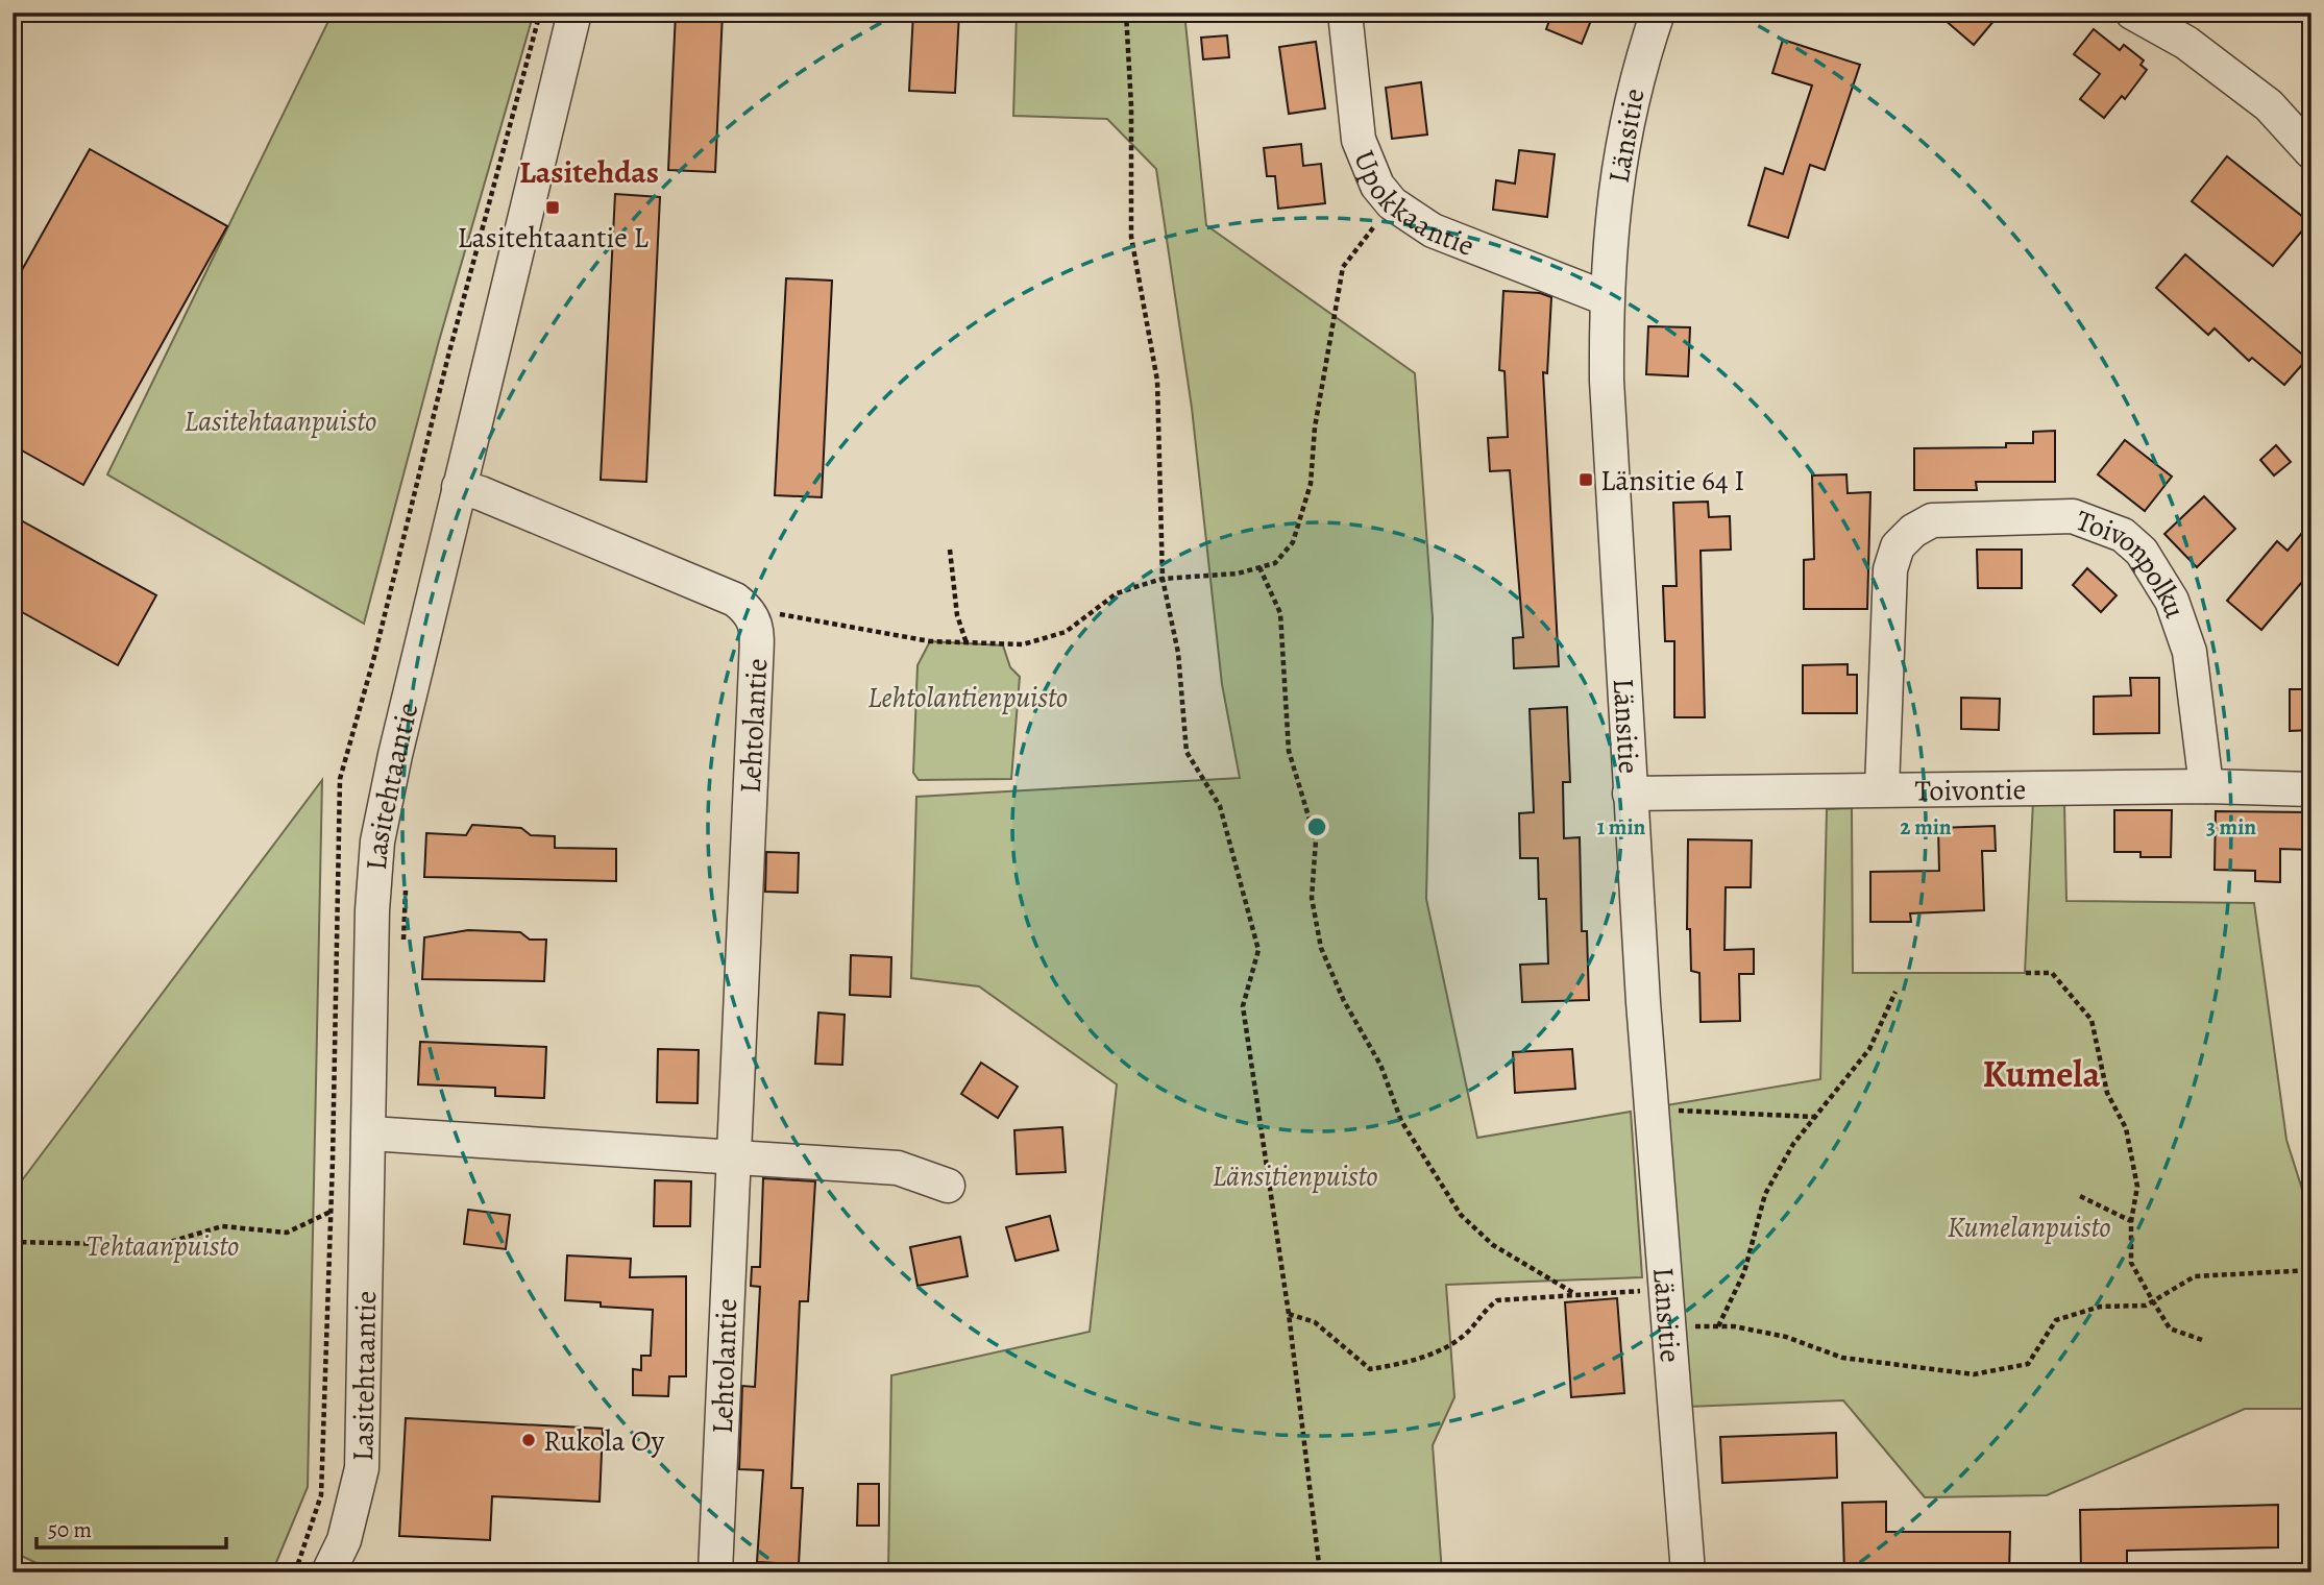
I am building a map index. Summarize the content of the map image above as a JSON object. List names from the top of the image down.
{
  "streets": {
    "street": [
      "Länsitie",
      "Upokkaantie",
      "Toivonpolku",
      "Lehtolantie",
      "Lasitehtaantie",
      "Toivontie"
    ]
  },
  "crossings": [
    ["Länsitie", "Upokkaantie"],
    ["Länsitie", "Toivontie"],
    ["Toivonpolku", "Toivontie"]
  ],
  "districts": ["Lasitehdas", "Kumela"],
  "parks": [
    "Lasitehtaanpuisto",
    "Lehtolantienpuisto",
    "Länsitienpuisto",
    "Kumelanpuisto",
    "Tehtaanpuisto"
  ],
  "places": {
    "transit": ["Lasitehtaantie L", "Länsitie 64 I"],
    "other": ["Rukola Oy"]
  },
  "scale_bar": "50 m",
  "rings": ["1 min", "2 min", "3 min"]
}
